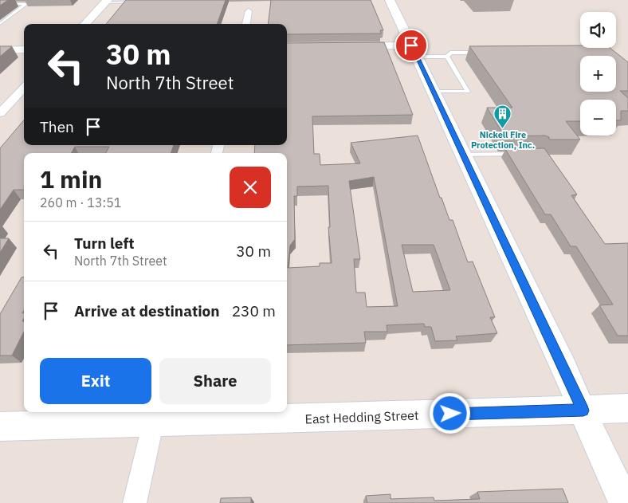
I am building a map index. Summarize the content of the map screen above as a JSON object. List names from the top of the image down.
{
  "streets": {
    "street": ["East Hedding Street"]
  },
  "places": {
    "building": ["Nickell Fire Protection, Inc."]
  },
  "page": {
    "map_buttons": ["+", "−"],
    "turn": ["30 m", "North 7th Street"],
    "then": "Then",
    "heading": ["1 min", "260 m · 13:51"],
    "list": [
      {
        "name": "Turn left",
        "note": "North 7th Street",
        "value": "30 m"
      },
      {
        "name": "Arrive at destination",
        "value": "230 m"
      }
    ],
    "buttons": ["Exit", "Share"]
  }
}
